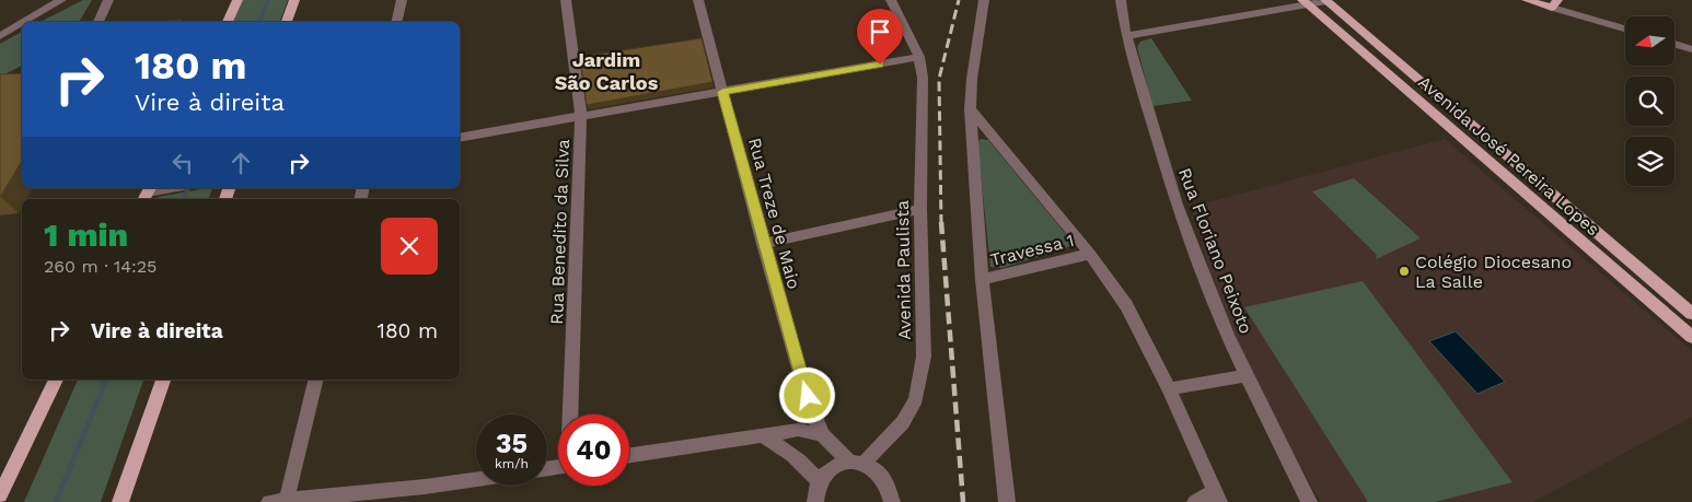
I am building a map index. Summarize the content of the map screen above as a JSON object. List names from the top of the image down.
{
  "streets": {
    "main road": ["Avenida José Pereira Lopes"],
    "street": [
      "Rua Treze de Maio",
      "Rua Benedito da Silva",
      "Travessa 1",
      "Rua Floriano Peixoto",
      "Avenida Paulista"
    ]
  },
  "crossings": [
    ["Rua Treze de Maio", "Avenida Paulista"]
  ],
  "districts": ["Jardim São Carlos"],
  "places": ["Colégio Diocesano La Salle"],
  "north": "left",
  "page": {
    "turn": ["180 m", "Vire à direita"],
    "heading": ["1 min", "260 m · 14:25"],
    "list": [
      {
        "name": "Vire à direita",
        "value": "180 m"
      }
    ],
    "speed": "35 km/h",
    "limit": "40"
  }
}
